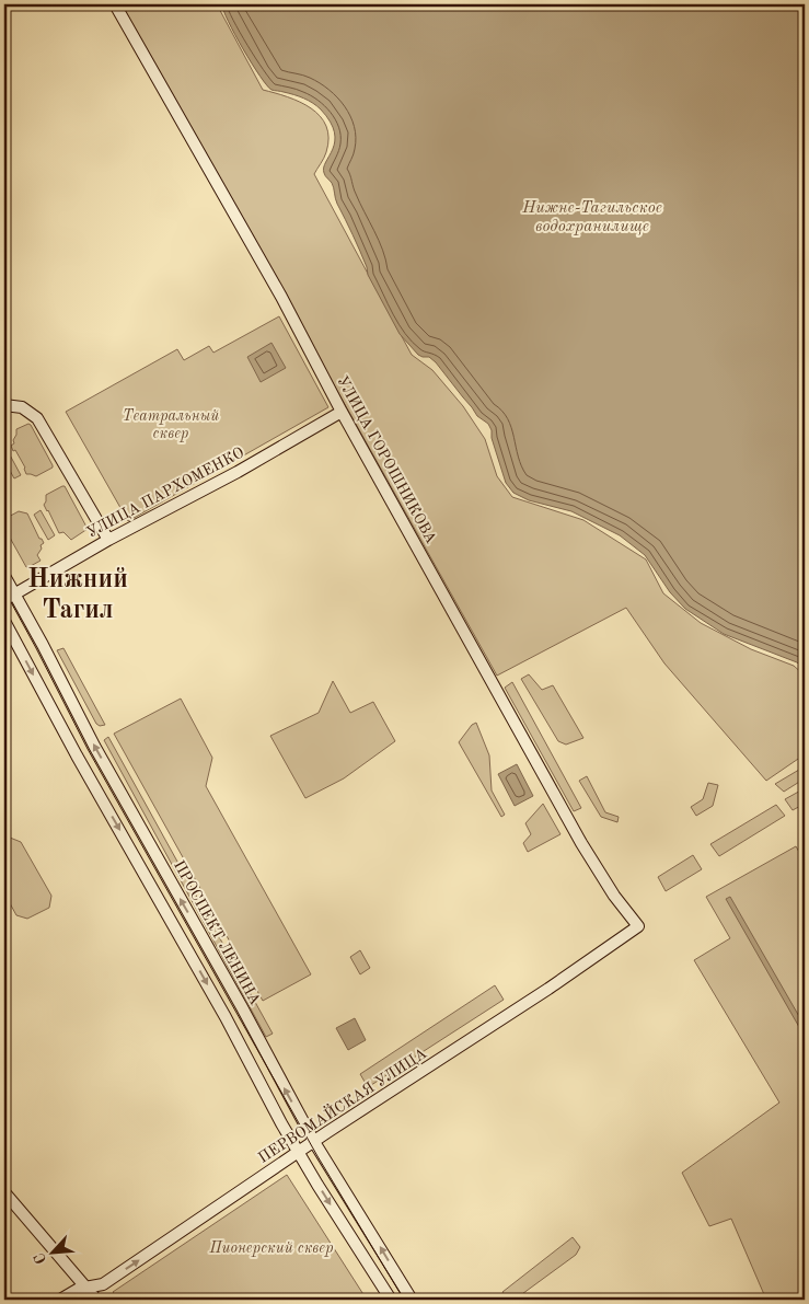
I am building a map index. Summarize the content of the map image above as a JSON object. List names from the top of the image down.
{
  "streets": {
    "main road": [
      "УЛИЦА ГОРОШНИКОВА",
      "УЛИЦА ПАРХОМЕНКО",
      "ПРОСПЕКТ ЛЕНИНА",
      "ПЕРВОМАЙСКАЯ УЛИЦА"
    ]
  },
  "crossings": [
    ["УЛИЦА ГОРОШНИКОВА", "УЛИЦА ПАРХОМЕНКО"],
    ["УЛИЦА ГОРОШНИКОВА", "ПЕРВОМАЙСКАЯ УЛИЦА"],
    ["УЛИЦА ПАРХОМЕНКО", "ПРОСПЕКТ ЛЕНИНА"],
    ["ПРОСПЕКТ ЛЕНИНА", "ПЕРВОМАЙСКАЯ УЛИЦА"]
  ],
  "one_way": ["ПЕРВОМАЙСКАЯ УЛИЦА"],
  "districts": ["Нижний Тагил"],
  "water": ["Нижне-Тагильское водохранилище"],
  "parks": ["Театральный сквер", "Пионерский сквер"],
  "north": "bottom left"
}
